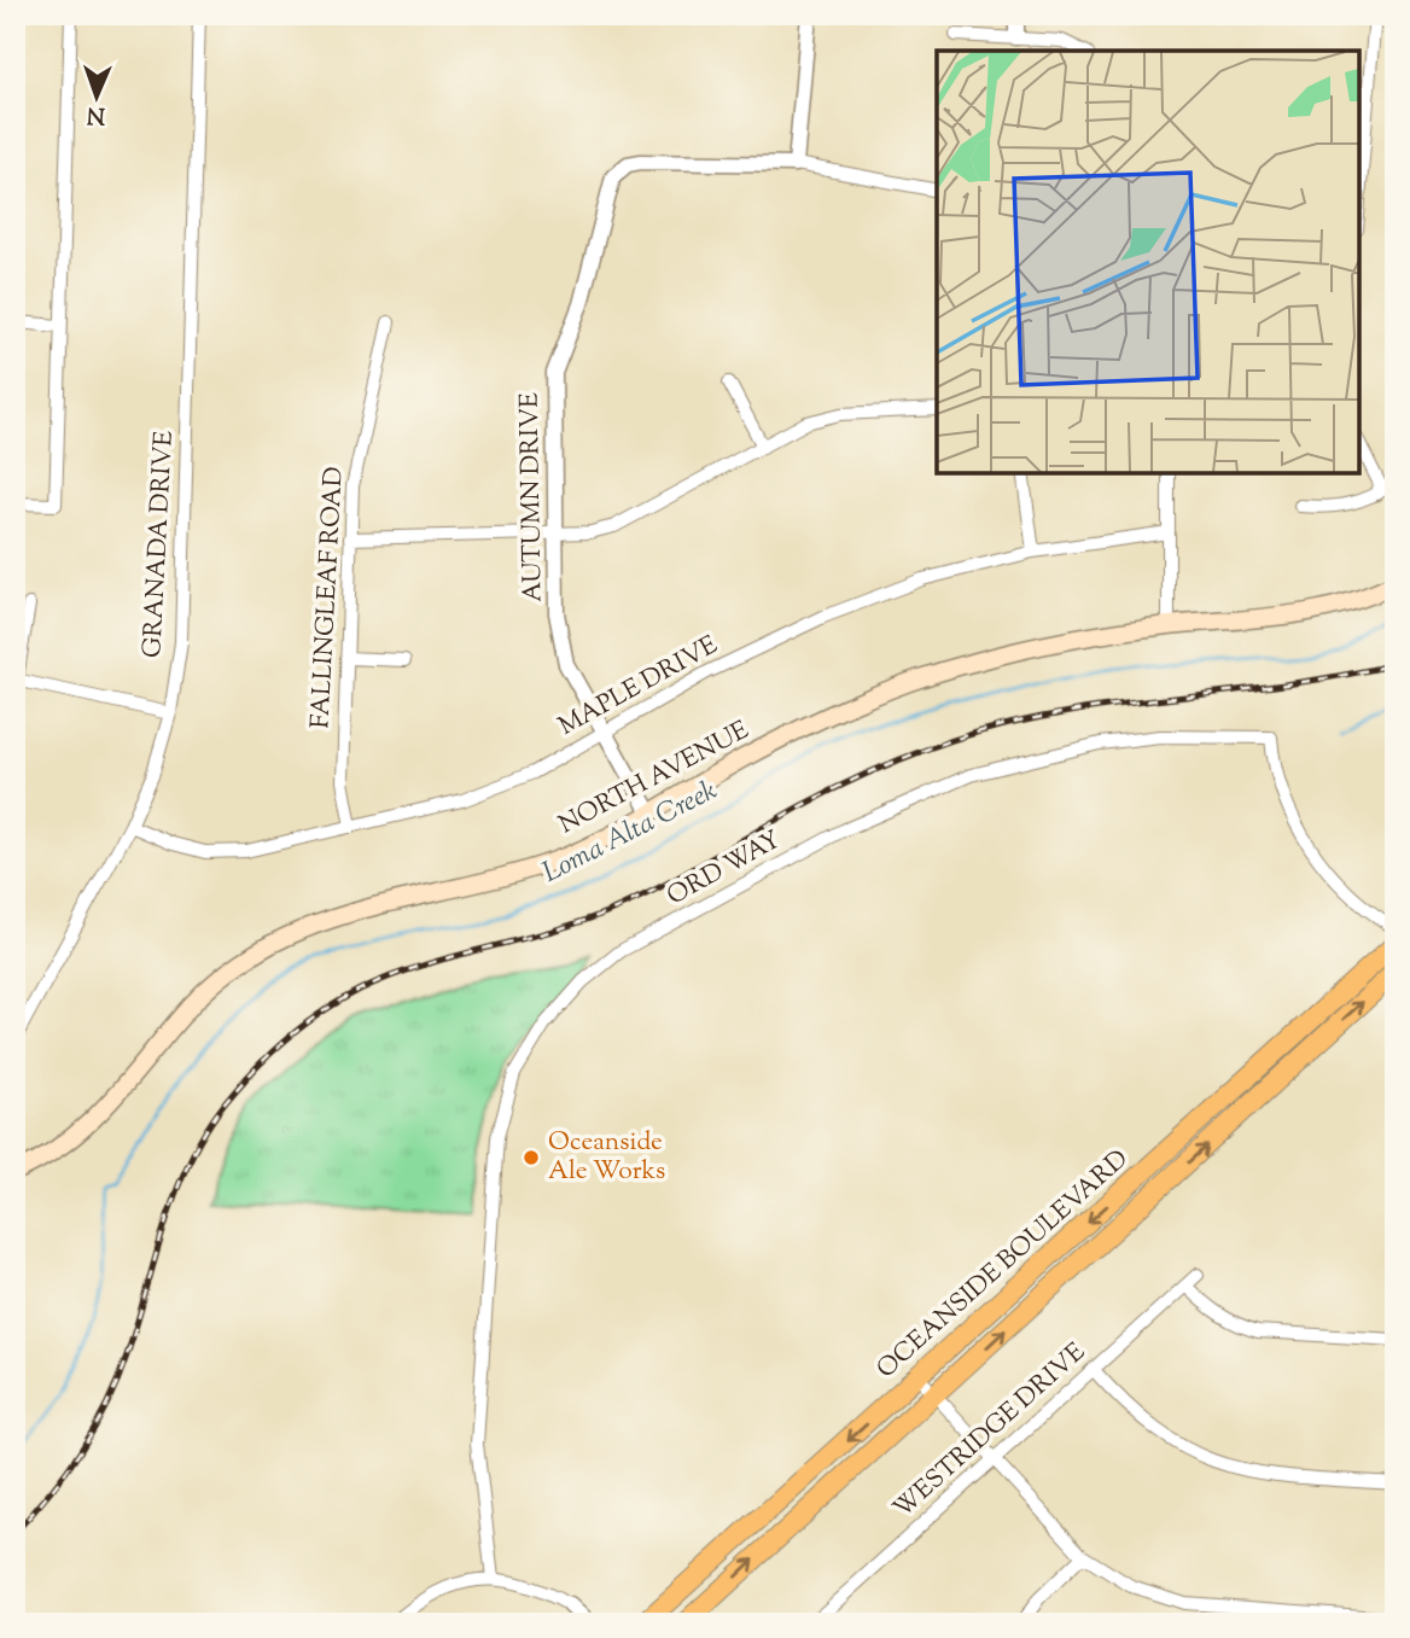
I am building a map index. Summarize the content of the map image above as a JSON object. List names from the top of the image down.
{
  "streets": {
    "main road": ["NORTH AVENUE", "OCEANSIDE BOULEVARD"],
    "street": [
      "AUTUMN DRIVE",
      "GRANADA DRIVE",
      "FALLINGLEAF ROAD",
      "MAPLE DRIVE",
      "ORD WAY",
      "WESTRIDGE DRIVE"
    ]
  },
  "crossings": [
    ["AUTUMN DRIVE", "MAPLE DRIVE"],
    ["AUTUMN DRIVE", "NORTH AVENUE"],
    ["GRANADA DRIVE", "MAPLE DRIVE"],
    ["FALLINGLEAF ROAD", "MAPLE DRIVE"]
  ],
  "water": ["Loma Alta Creek"],
  "places": ["Oceanside Ale Works"],
  "north": "bottom"
}
